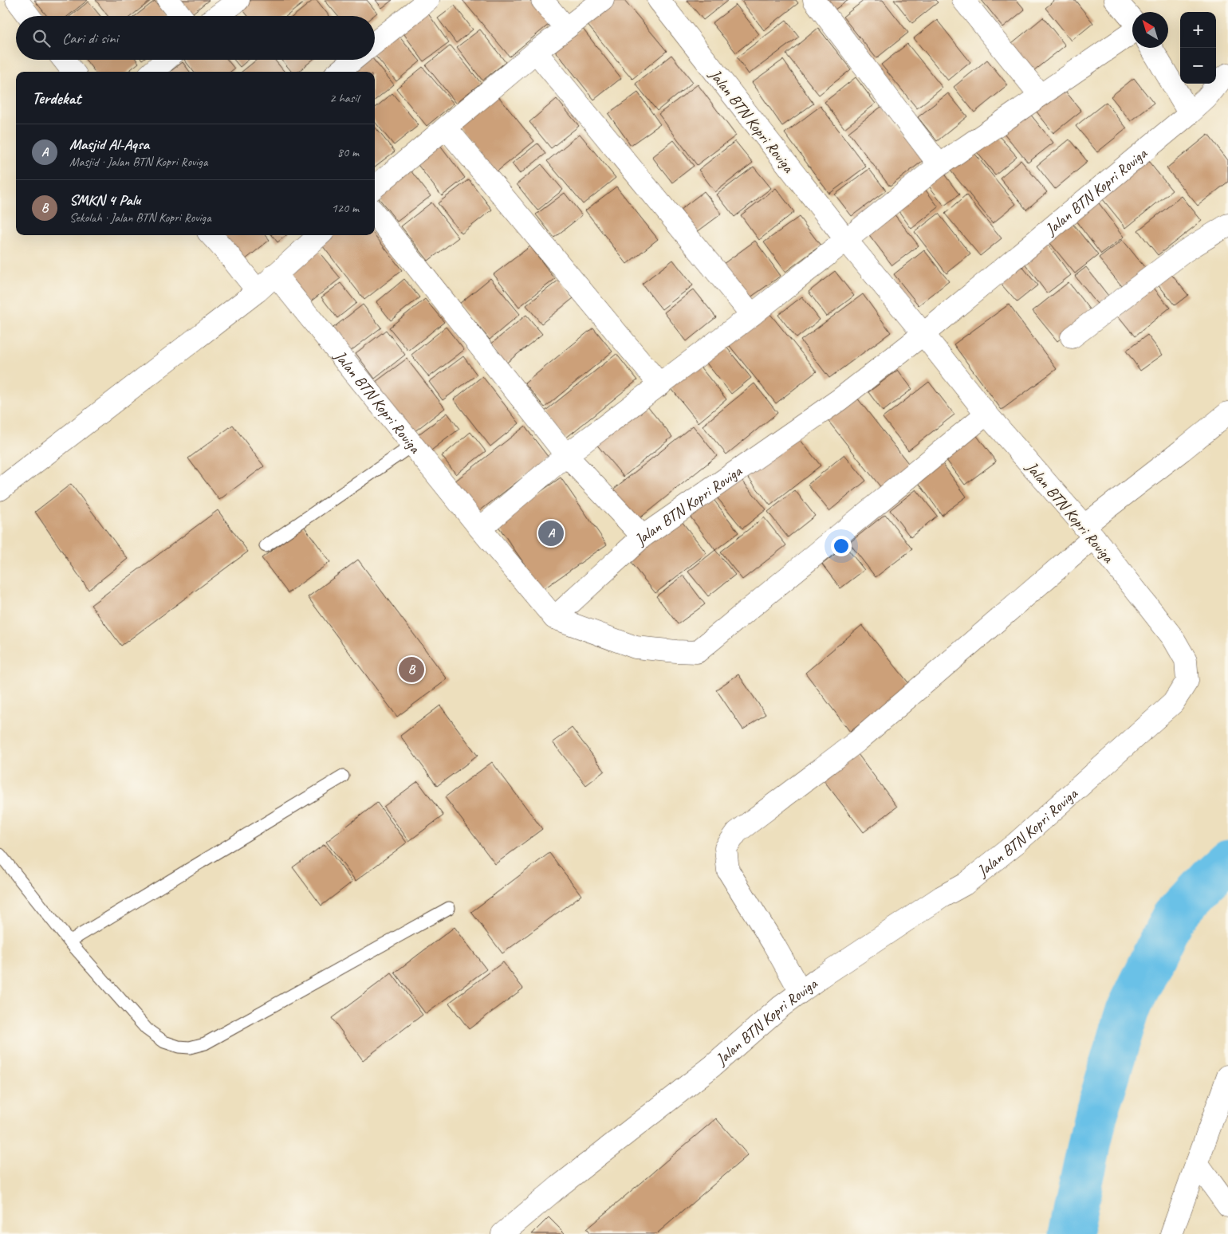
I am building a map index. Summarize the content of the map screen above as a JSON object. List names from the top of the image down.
{
  "streets": {
    "street": ["Jalan BTN Kopri Roviga"]
  },
  "north": "top left",
  "page": {
    "map_buttons": ["+", "−"],
    "search": "Cari di sini",
    "heading": ["Terdekat", "2 hasil"],
    "list": [
      {
        "mark": "A",
        "name": "Masjid Al-Aqsa",
        "note": "Masjid · Jalan BTN Kopri Roviga",
        "value": "80 m"
      },
      {
        "mark": "B",
        "name": "SMKN 4 Palu",
        "note": "Sekolah · Jalan BTN Kopri Roviga",
        "value": "120 m"
      }
    ],
    "pins": ["A", "B"]
  }
}
